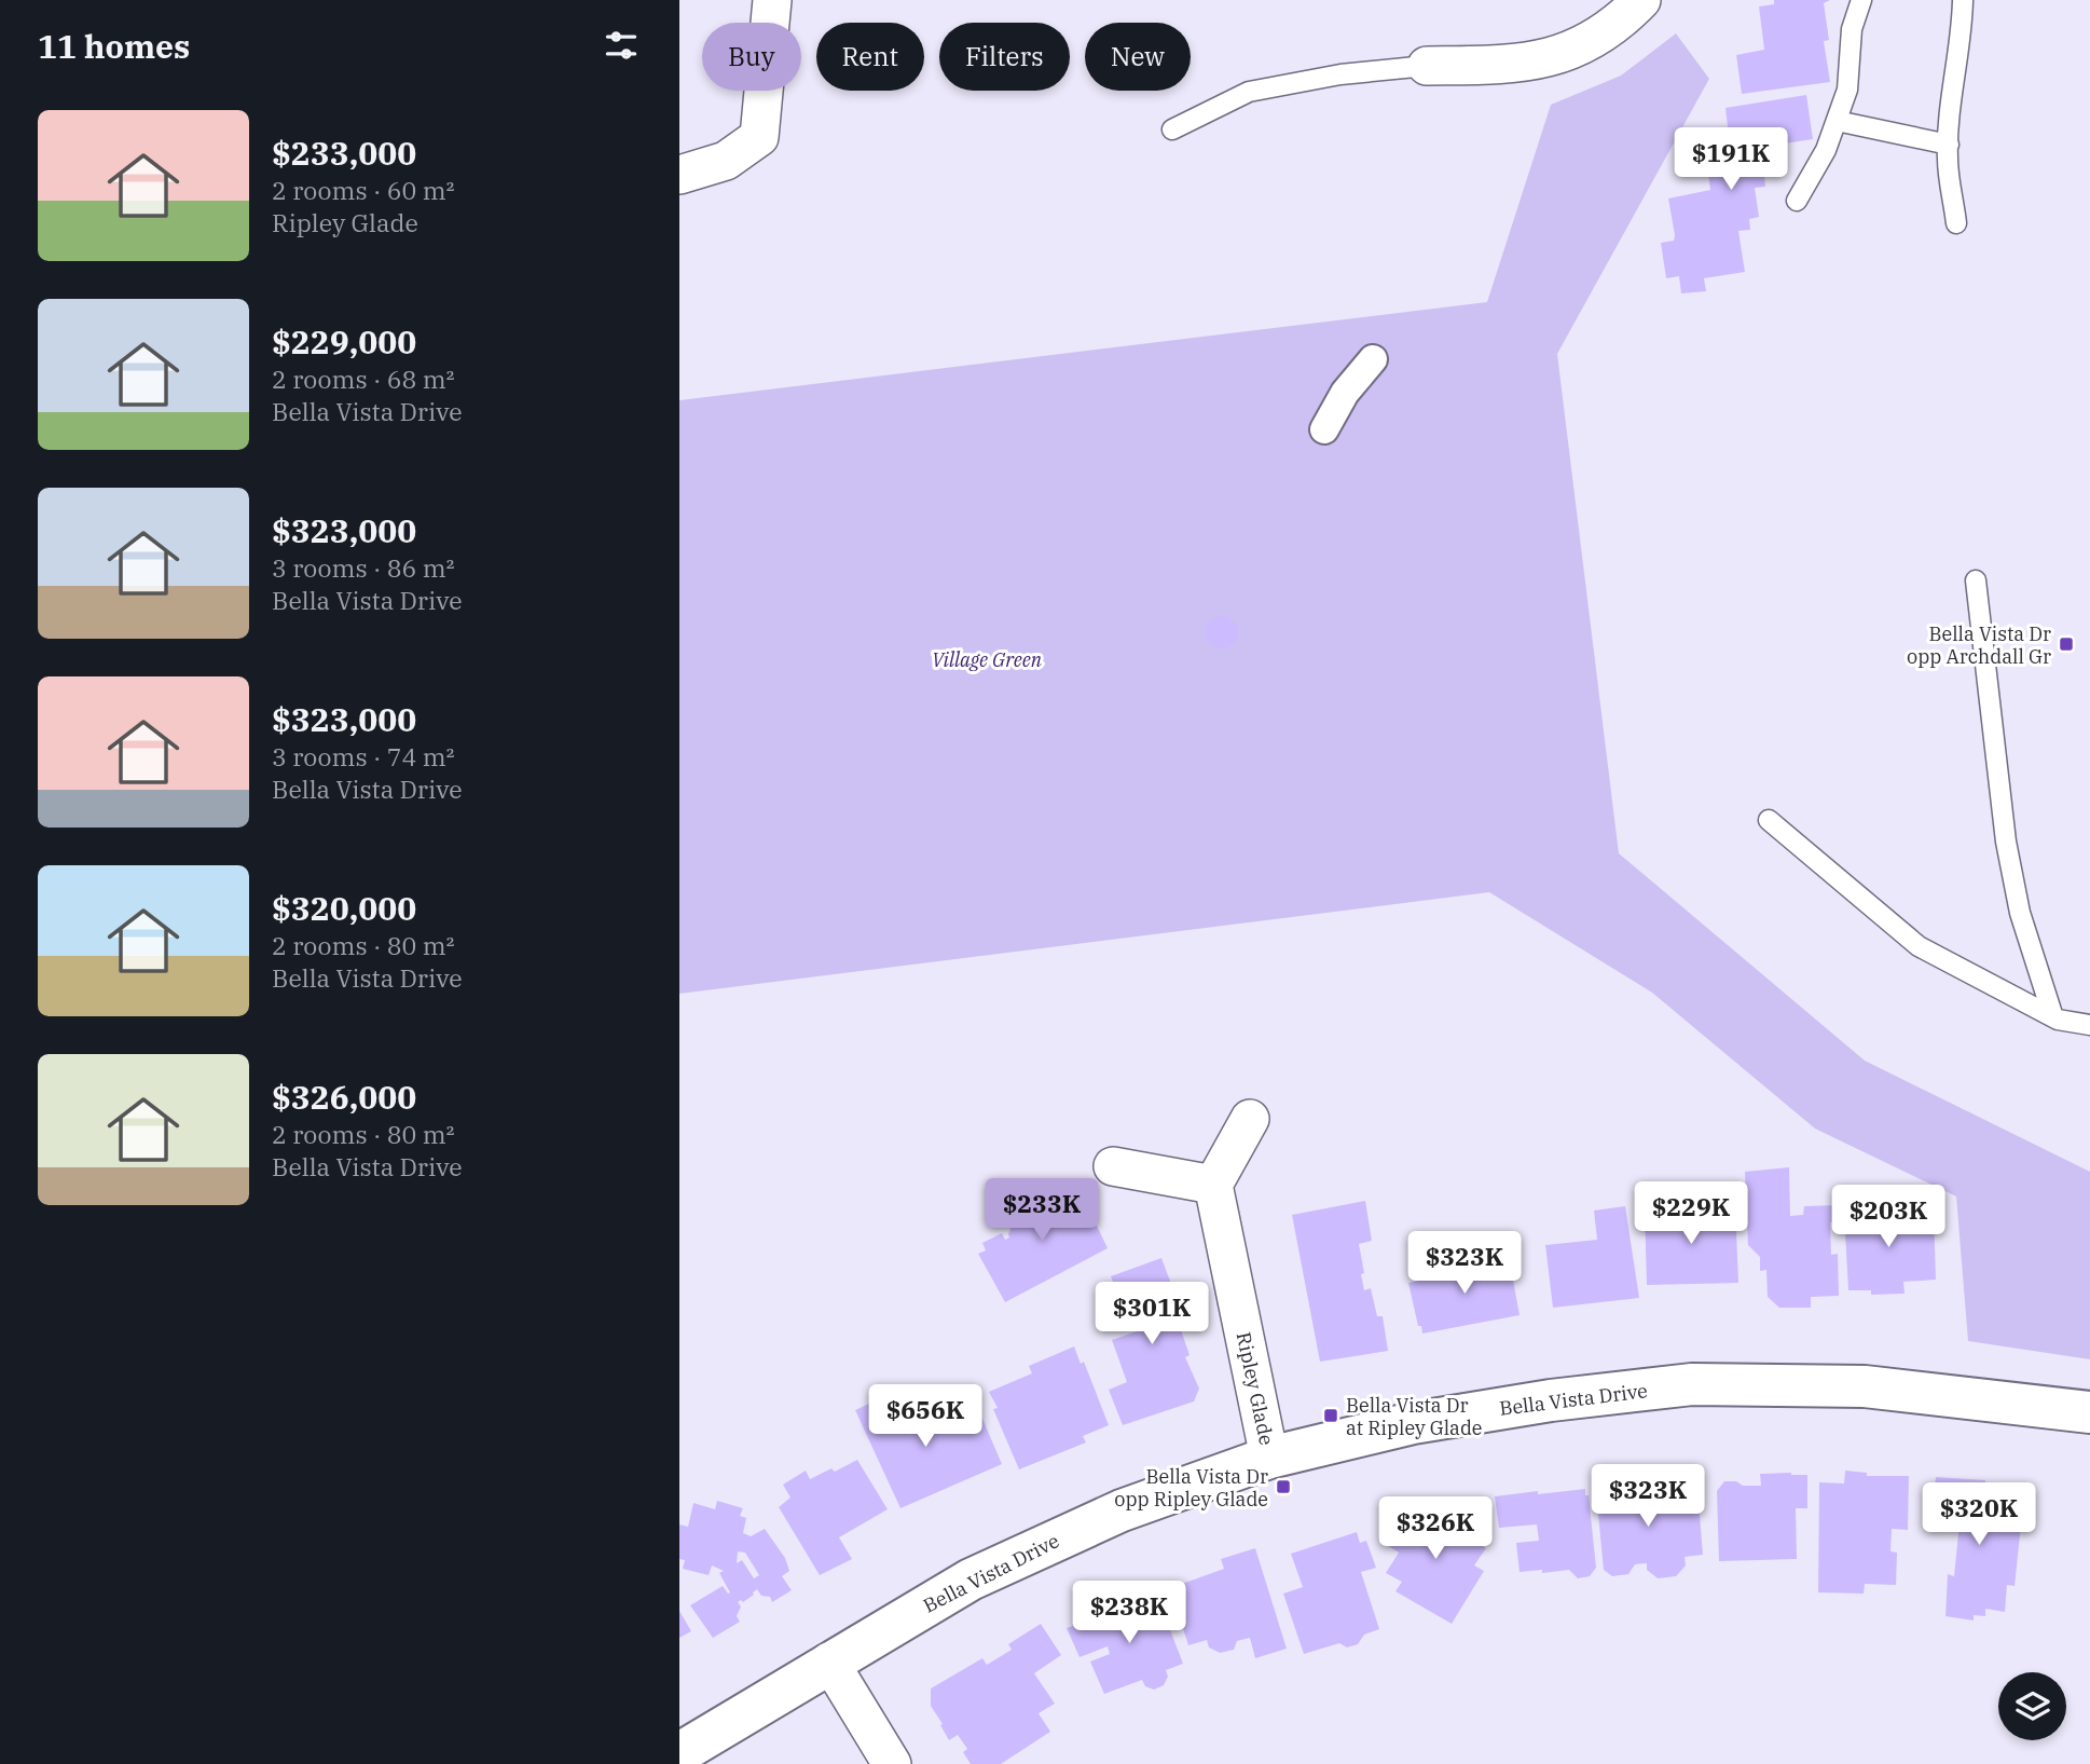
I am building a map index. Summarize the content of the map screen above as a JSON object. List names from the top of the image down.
{
  "streets": {
    "street": ["Ripley Glade", "Bella Vista Drive"]
  },
  "crossings": [
    ["Ripley Glade", "Bella Vista Drive"]
  ],
  "parks": ["Village Green"],
  "places": {
    "transit": ["Bella Vista Dr opp Archdall Gr", "Bella Vista Dr at Ripley Glade", "Bella Vista Dr opp Ripley Glade"]
  },
  "page": {
    "heading": "11 homes",
    "chip": [
      "Buy",
      "Rent",
      "Filters",
      "New"
    ],
    "list": [
      {
        "name": "$233,000",
        "note": "2 rooms · 60 m² · Ripley Glade"
      },
      {
        "name": "$229,000",
        "note": "2 rooms · 68 m² · Bella Vista Drive"
      },
      {
        "name": "$323,000",
        "note": "3 rooms · 86 m² · Bella Vista Drive"
      },
      {
        "name": "$323,000",
        "note": "3 rooms · 74 m² · Bella Vista Drive"
      },
      {
        "name": "$320,000",
        "note": "2 rooms · 80 m² · Bella Vista Drive"
      },
      {
        "name": "$326,000",
        "note": "2 rooms · 80 m² · Bella Vista Drive"
      }
    ],
    "price": [
      "$191K",
      "$233K",
      "$229K",
      "$203K",
      "$323K",
      "$301K",
      "$656K",
      "$323K",
      "$320K",
      "$326K",
      "$238K"
    ]
  }
}
